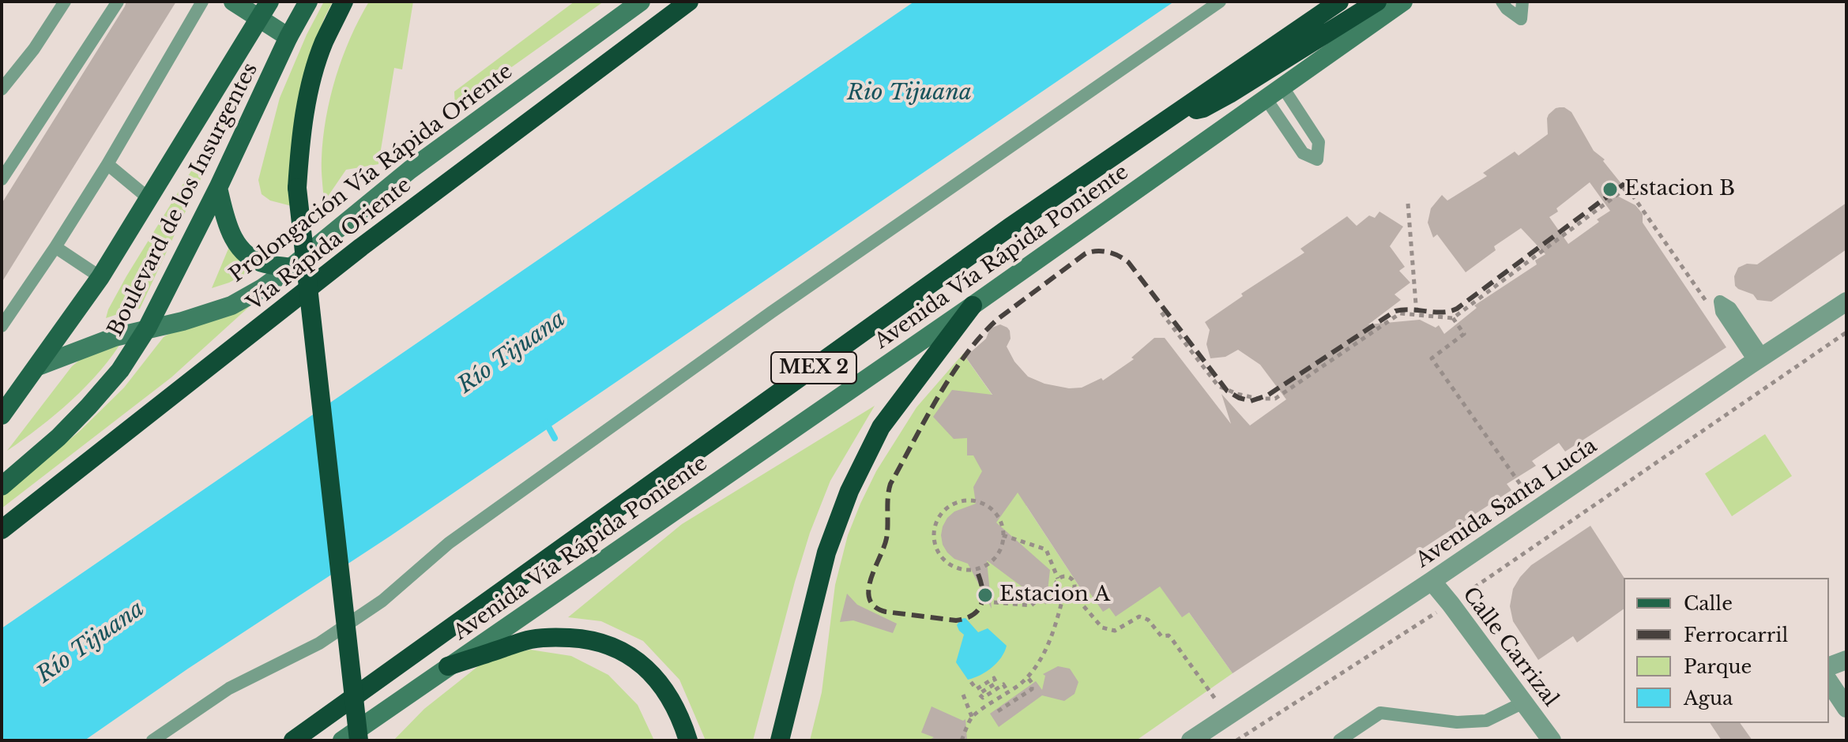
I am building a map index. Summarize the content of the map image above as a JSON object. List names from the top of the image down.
{
  "streets": {
    "highway": ["Vía Rápida Oriente", "Avenida Vía Rápida Poniente", "MEX 2"],
    "main road": ["Prolongación Vía Rápida Oriente", "Boulevard de los Insurgentes"],
    "street": ["Avenida Santa Lucía", "Calle Carrizal"]
  },
  "crossings": [
    ["Prolongación Vía Rápida Oriente", "Boulevard de los Insurgentes"],
    ["Avenida Santa Lucía", "Calle Carrizal"]
  ],
  "water": ["Rio Tijuana", "Río Tijuana"],
  "places": ["Estacion B", "Estacion A"],
  "legend": [
    "Calle",
    "Ferrocarril",
    "Parque",
    "Agua"
  ]
}
